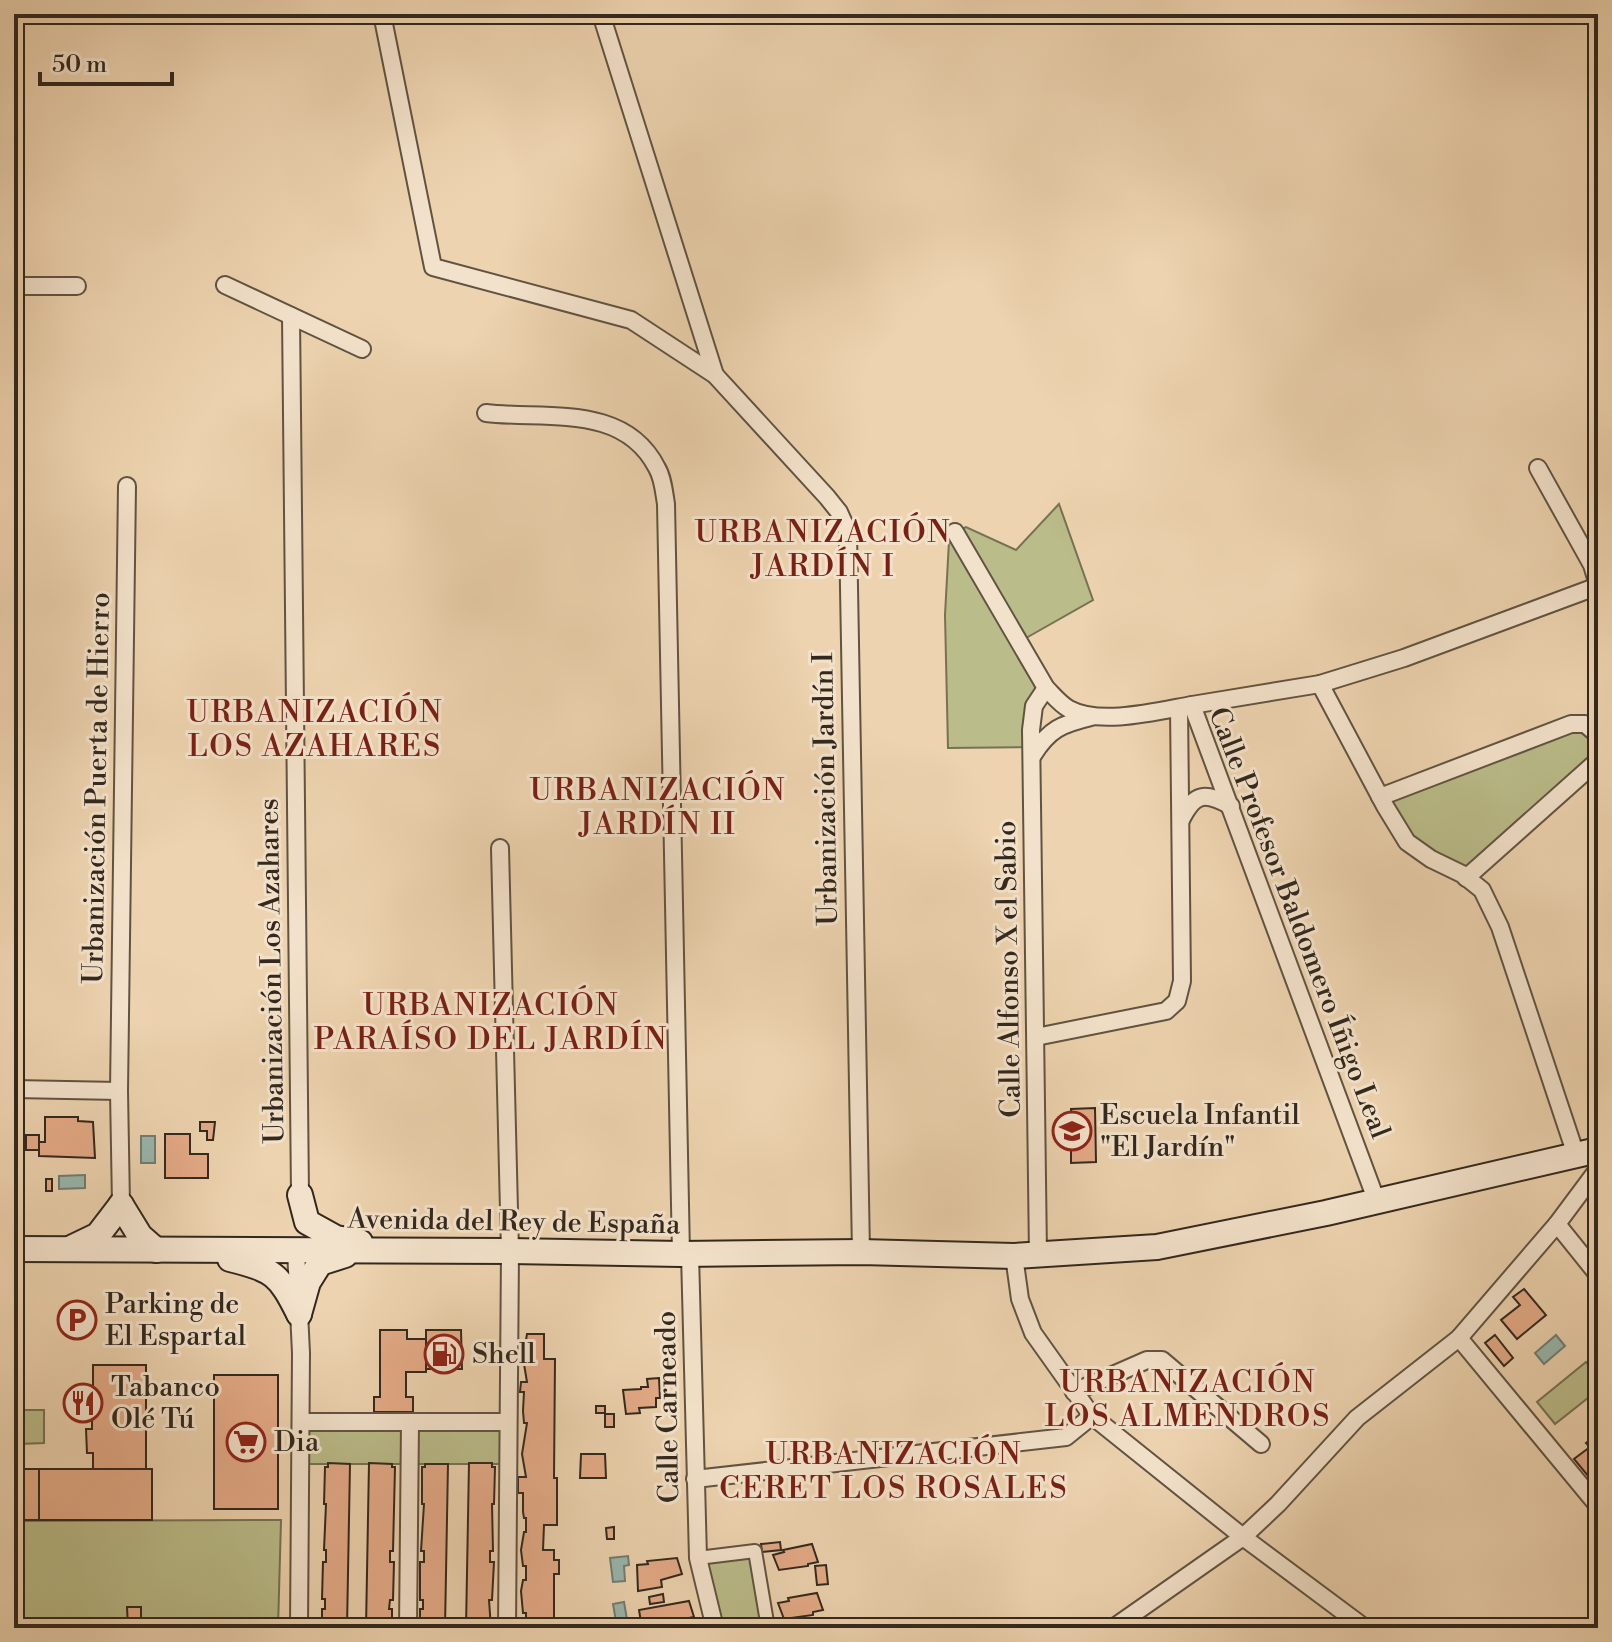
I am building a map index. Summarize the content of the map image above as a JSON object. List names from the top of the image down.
{
  "streets": {
    "main road": ["Avenida del Rey de España"],
    "street": [
      "Urbanización Puerta de Hierro",
      "Urbanización Jardín I",
      "Calle Profesor Baldomero Íñigo Leal",
      "Calle Alfonso X el Sabio",
      "Urbanización Los Azahares",
      "Calle Carneado"
    ]
  },
  "crossings": [
    ["Urbanización Jardín I", "Avenida del Rey de España"],
    ["Calle Profesor Baldomero Íñigo Leal", "Calle Alfonso X el Sabio"],
    ["Calle Profesor Baldomero Íñigo Leal", "Avenida del Rey de España"],
    ["Calle Alfonso X el Sabio", "Avenida del Rey de España"],
    ["Avenida del Rey de España", "Calle Carneado"]
  ],
  "districts": [
    "URBANIZACIÓN JARDÍN I",
    "URBANIZACIÓN LOS AZAHARES",
    "URBANIZACIÓN JARDÍN II",
    "URBANIZACIÓN PARAÍSO DEL JARDÍN",
    "URBANIZACIÓN LOS ALMENDROS",
    "URBANIZACIÓN CERET LOS ROSALES"
  ],
  "places": {
    "school or university": ["Escuela Infantil \"El Jardín\""],
    "parking": ["Parking de El Espartal"],
    "fuel station": ["Shell"],
    "restaurant": ["Tabanco Olé Tú"],
    "supermarket": ["Dia"]
  },
  "scale_bar": "50 m"
}
